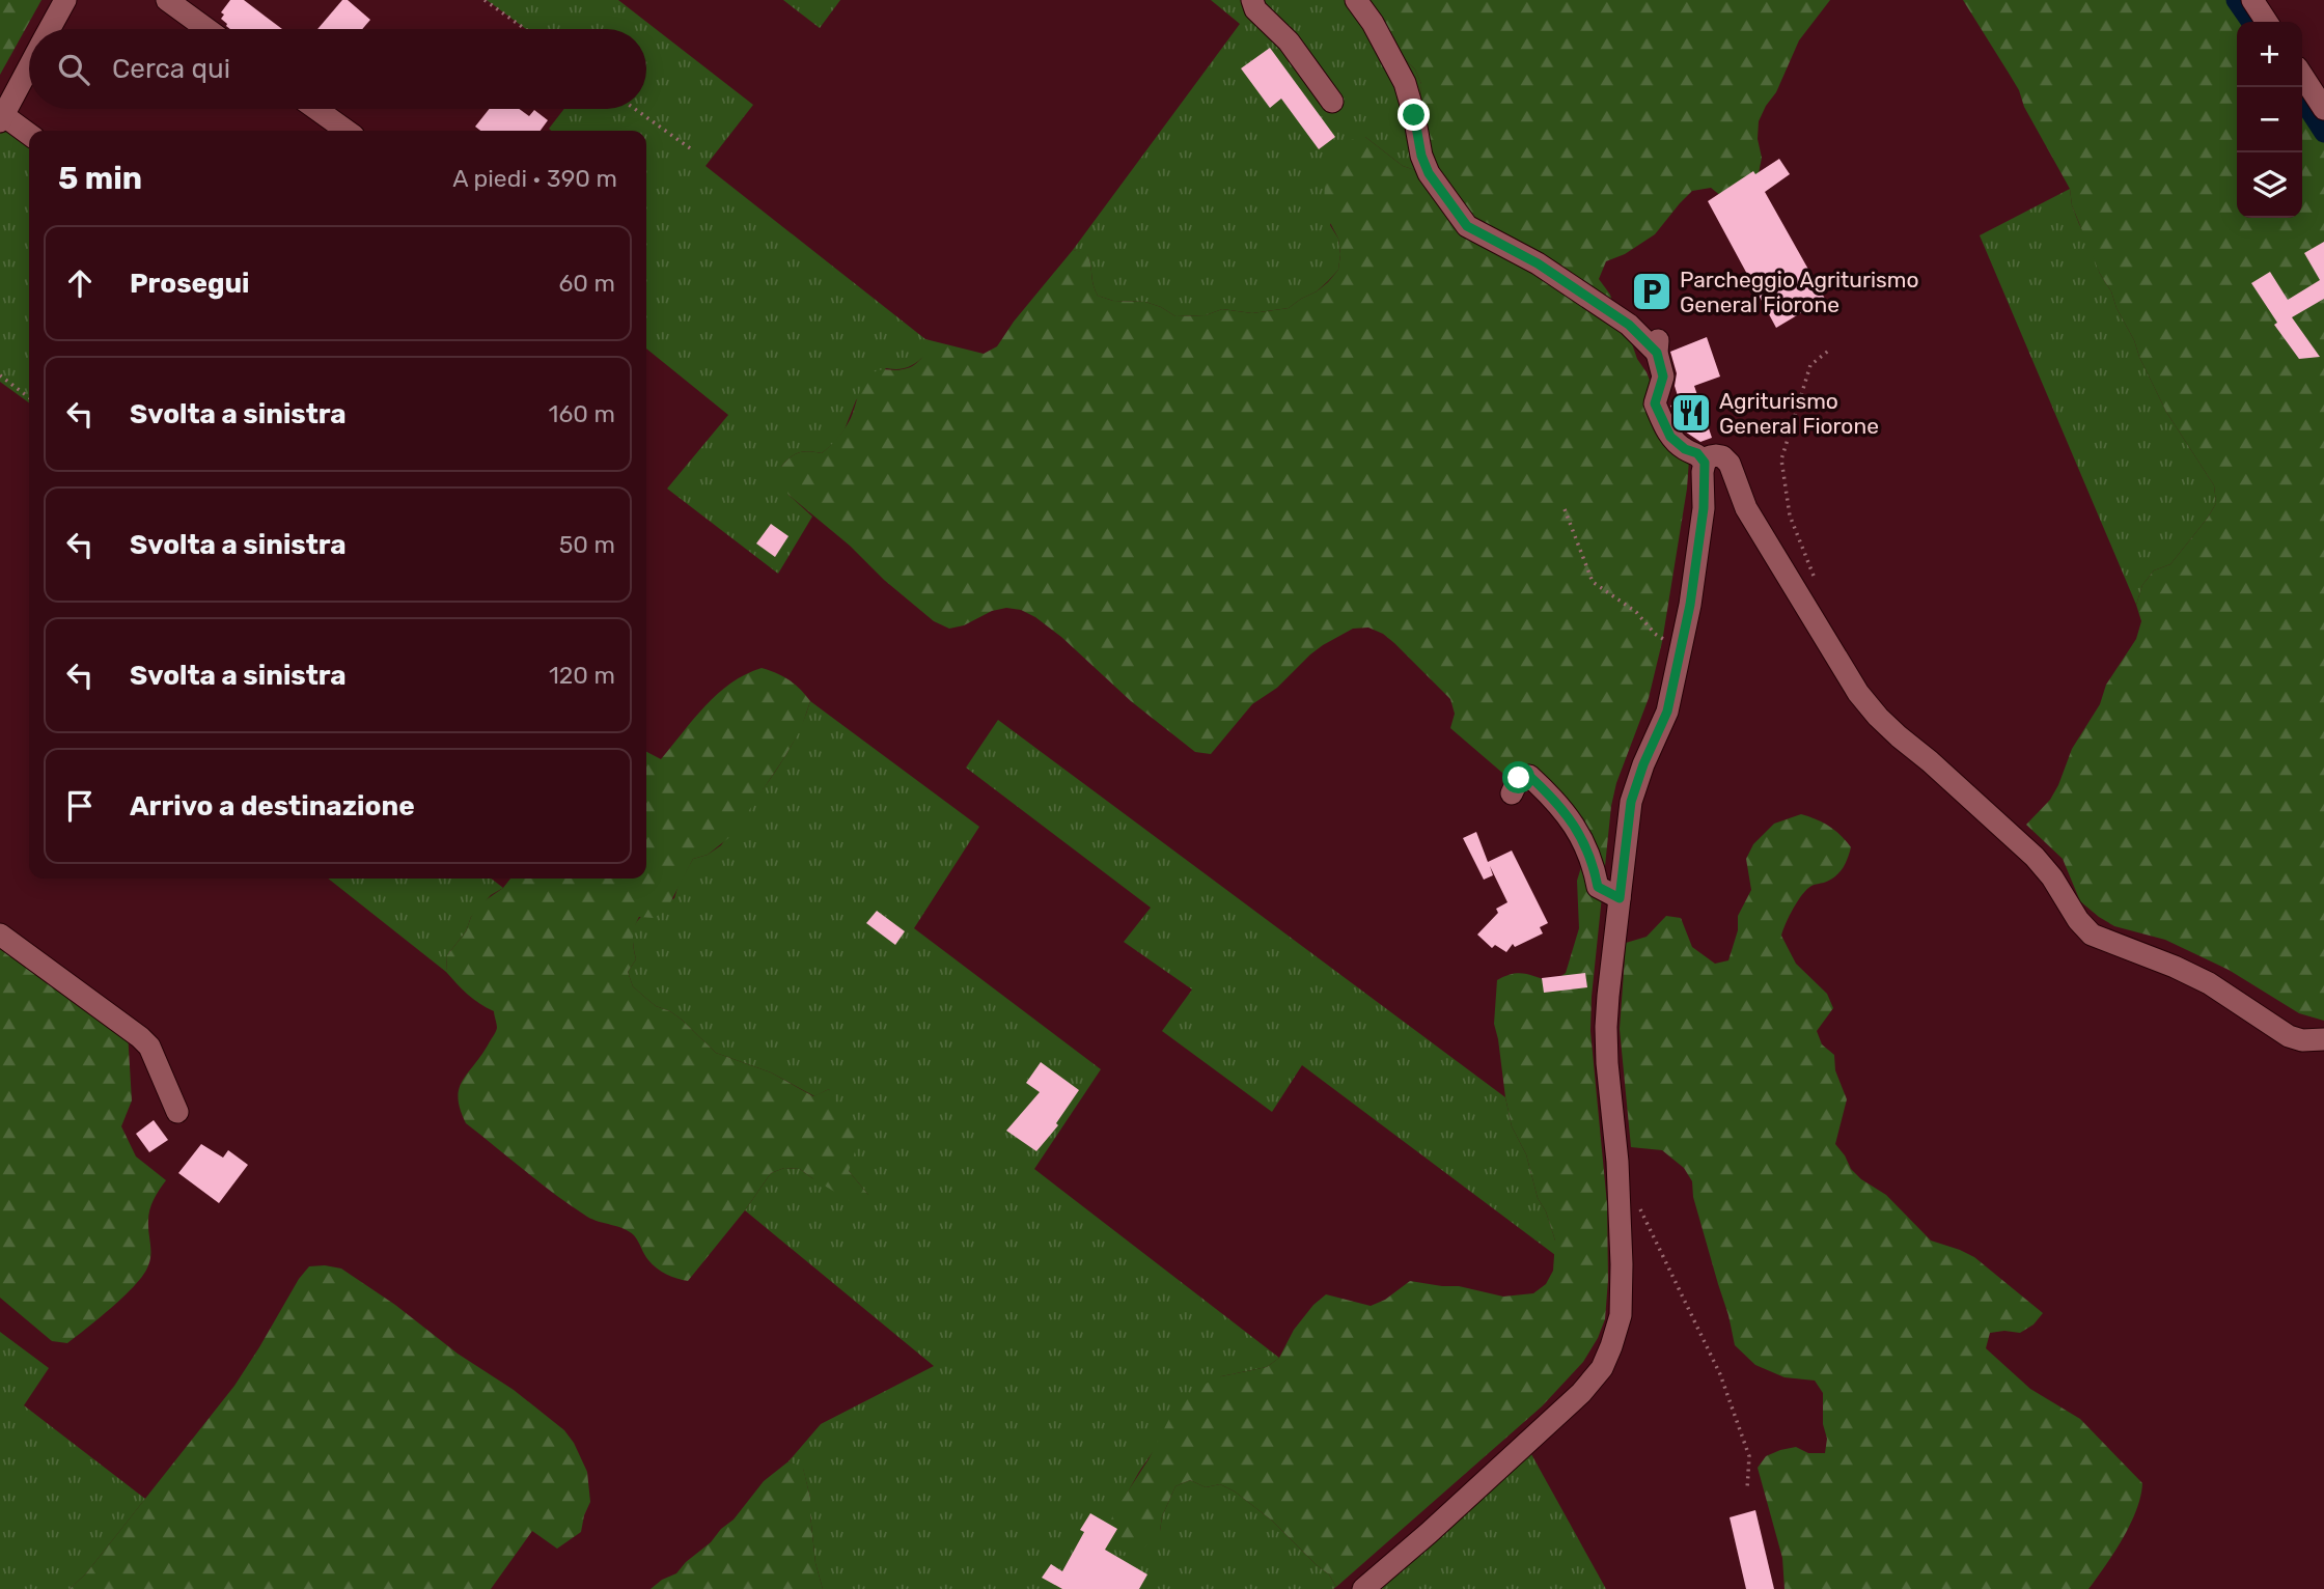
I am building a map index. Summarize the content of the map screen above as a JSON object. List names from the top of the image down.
{
  "places": {
    "parking": ["Parcheggio Agriturismo General Fiorone"],
    "restaurant": ["Agriturismo General Fiorone"]
  },
  "page": {
    "map_buttons": ["+", "−"],
    "search": "Cerca qui",
    "heading": ["5 min", "A piedi · 390 m"],
    "list": [
      ["Prosegui", "60 m"],
      ["Svolta a sinistra", "160 m"],
      ["Svolta a sinistra", "50 m"],
      ["Svolta a sinistra", "120 m"],
      "Arrivo a destinazione"
    ]
  }
}
